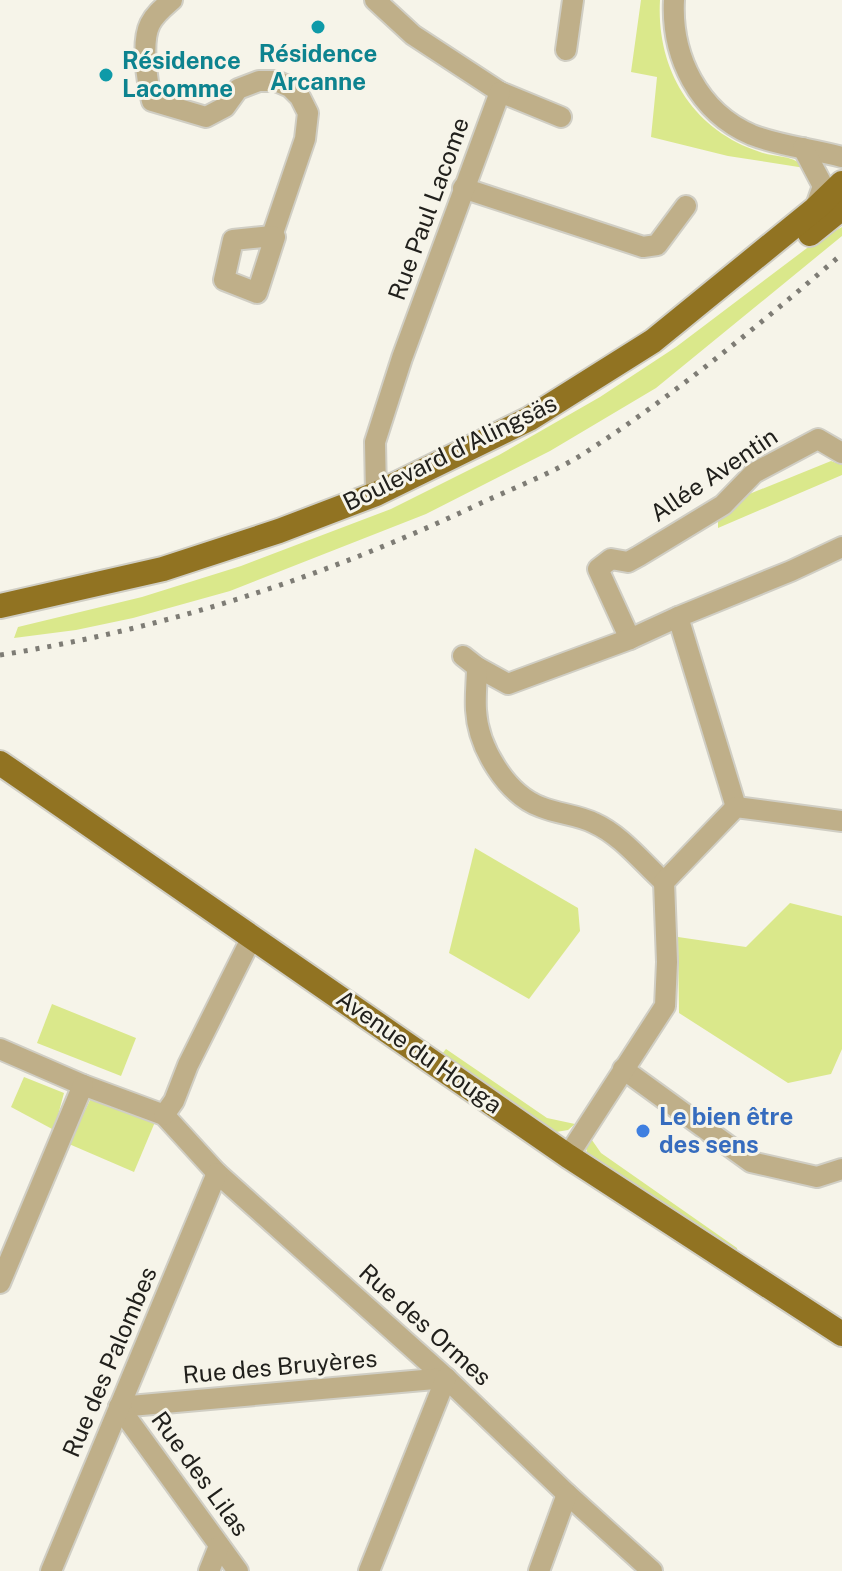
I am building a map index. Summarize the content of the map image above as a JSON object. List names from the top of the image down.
{
  "streets": {
    "main road": ["Boulevard d'Alingsäs", "Avenue du Houga"],
    "street": [
      "Rue Paul Lacome",
      "Allée Aventin",
      "Rue des Ormes",
      "Rue des Palombes",
      "Rue des Bruyères",
      "Rue des Lilas"
    ]
  },
  "crossings": [
    ["Rue Paul Lacome", "Boulevard d'Alingsäs"],
    ["Rue des Ormes", "Rue des Palombes"],
    ["Rue des Ormes", "Rue des Bruyères"],
    ["Rue des Palombes", "Rue des Bruyères"],
    ["Rue des Palombes", "Rue des Lilas"],
    ["Rue des Bruyères", "Rue des Lilas"]
  ],
  "places": ["Résidence Arcanne", "Résidence Lacomme", "Le bien être des sens"]
}
